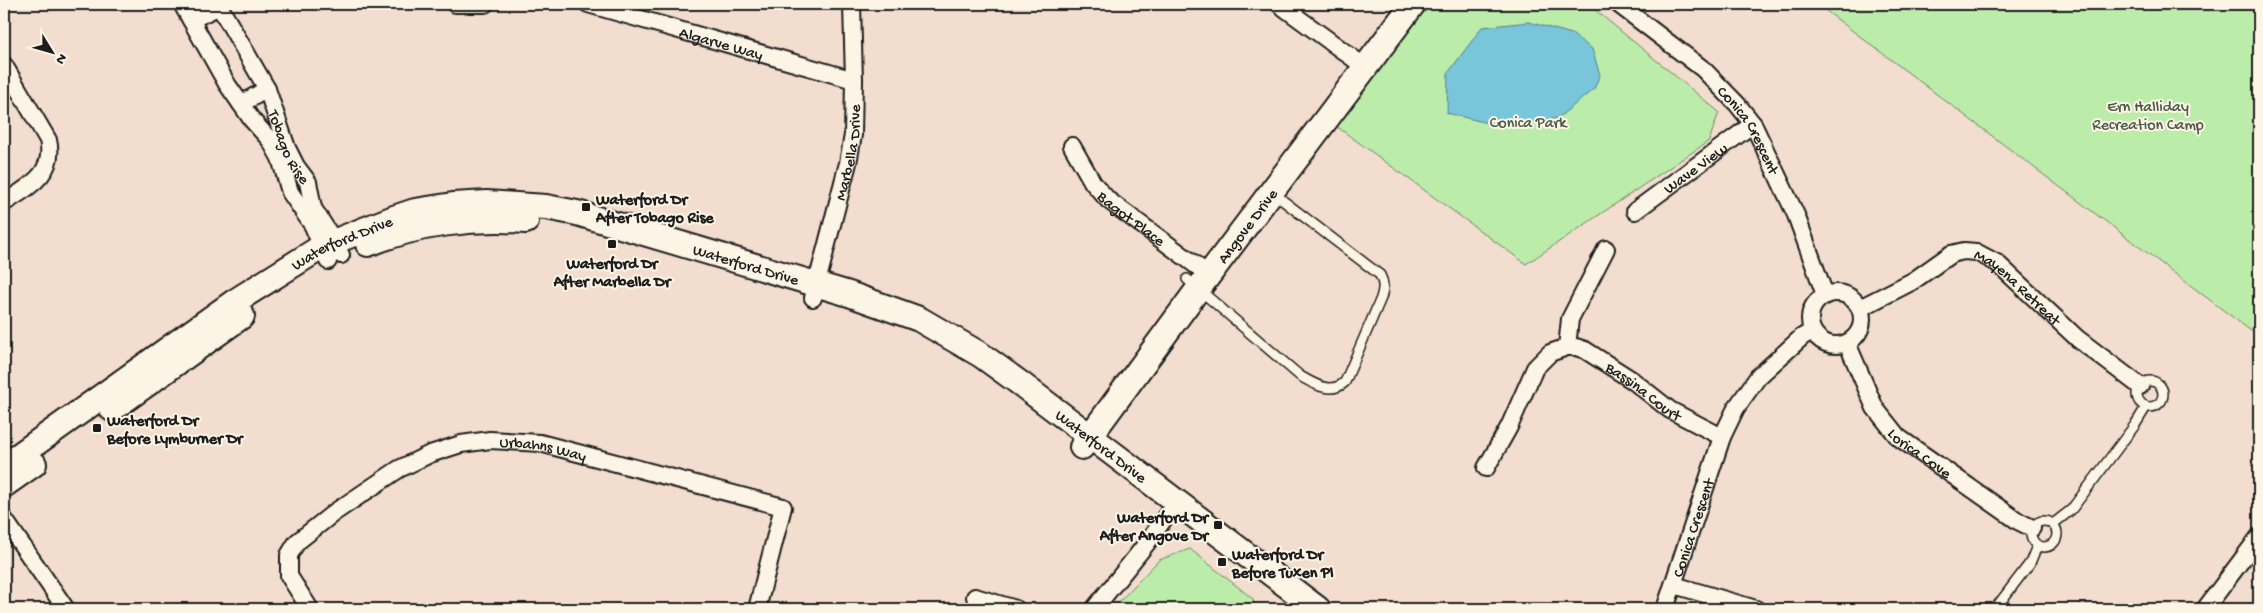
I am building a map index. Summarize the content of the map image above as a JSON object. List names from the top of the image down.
{
  "streets": {
    "street": [
      "Algarve Way",
      "Conica Crescent",
      "Tobago Rise",
      "Marbella Drive",
      "Wave View",
      "Bagot Place",
      "Angove Drive",
      "Waterford Drive",
      "Mayena Retreat",
      "Bassina Court",
      "Urbahns Way",
      "Lorica Cove"
    ]
  },
  "crossings": [
    ["Algarve Way", "Marbella Drive"],
    ["Conica Crescent", "Wave View"],
    ["Conica Crescent", "Mayena Retreat"],
    ["Conica Crescent", "Bassina Court"],
    ["Conica Crescent", "Lorica Cove"],
    ["Tobago Rise", "Waterford Drive"],
    ["Marbella Drive", "Waterford Drive"],
    ["Bagot Place", "Angove Drive"],
    ["Angove Drive", "Waterford Drive"],
    ["Mayena Retreat", "Lorica Cove"]
  ],
  "parks": ["Ern Halliday Recreation Camp", "Conica Park"],
  "places": {
    "transit": [
      "Waterford Dr After Tobago Rise",
      "Waterford Dr After Marbella Dr",
      "Waterford Dr Before Lymburner Dr",
      "Waterford Dr After Angove Dr",
      "Waterford Dr Before Tuxen Pl"
    ]
  },
  "north": "bottom right"
}
